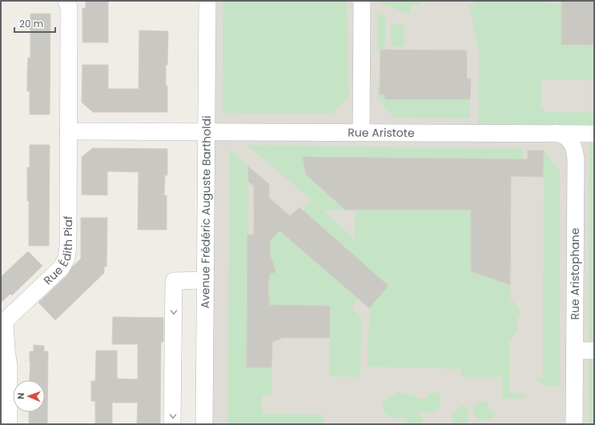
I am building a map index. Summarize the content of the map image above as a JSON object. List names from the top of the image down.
{
  "streets": {
    "street": [
      "Rue Aristote",
      "Avenue Frédéric Auguste Bartholdi",
      "Rue Édith Piaf",
      "Rue Aristophane"
    ]
  },
  "crossings": [
    ["Rue Aristote", "Avenue Frédéric Auguste Bartholdi"],
    ["Rue Aristote", "Rue Aristophane"]
  ],
  "scale_bar": "20 m",
  "north": "left"
}
